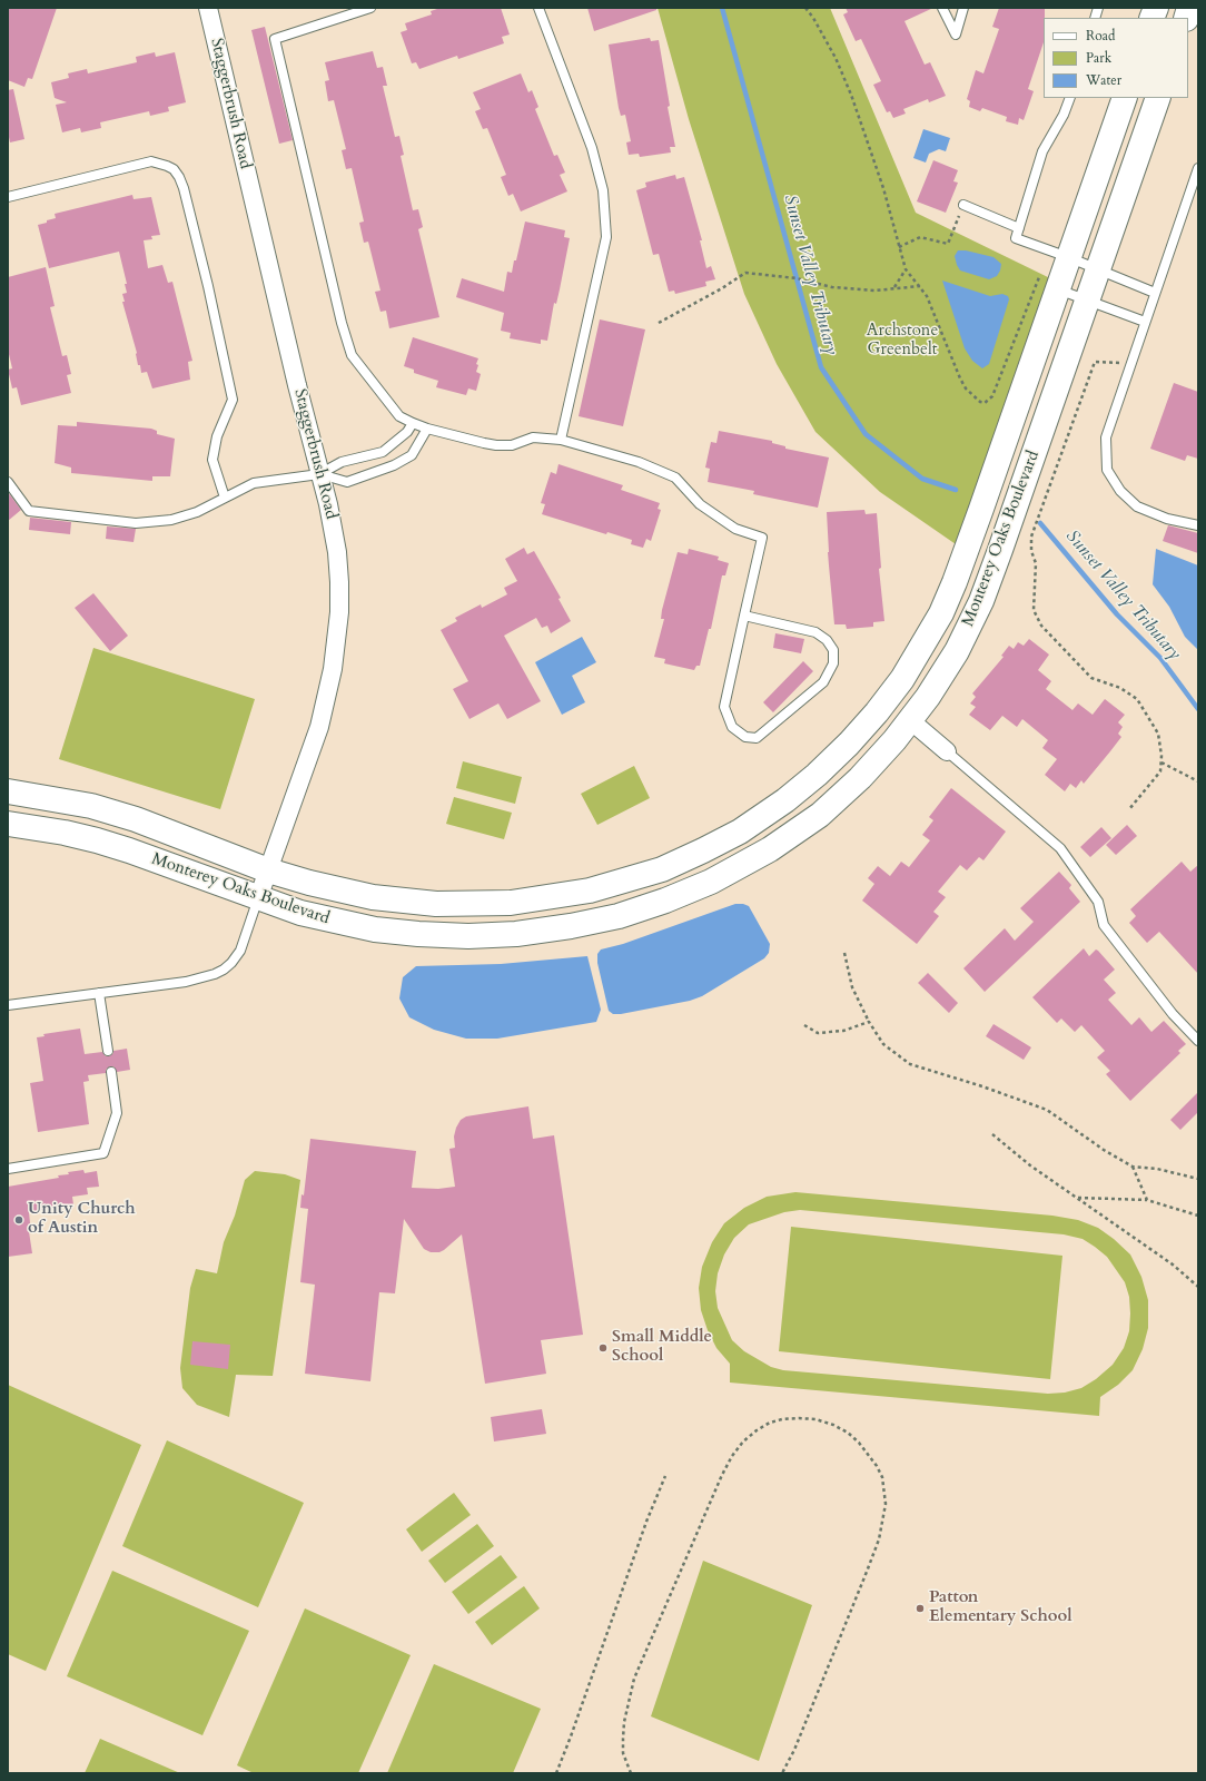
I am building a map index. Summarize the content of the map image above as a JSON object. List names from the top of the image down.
{
  "streets": {
    "street": ["Staggerbrush Road", "Monterey Oaks Boulevard"]
  },
  "crossings": [
    ["Staggerbrush Road", "Monterey Oaks Boulevard"]
  ],
  "water": ["Sunset Valley Tributary"],
  "parks": ["Archstone Greenbelt"],
  "places": ["Unity Church of Austin", "Small Middle School", "Patton Elementary School"],
  "legend": ["Road", "Park", "Water"]
}
